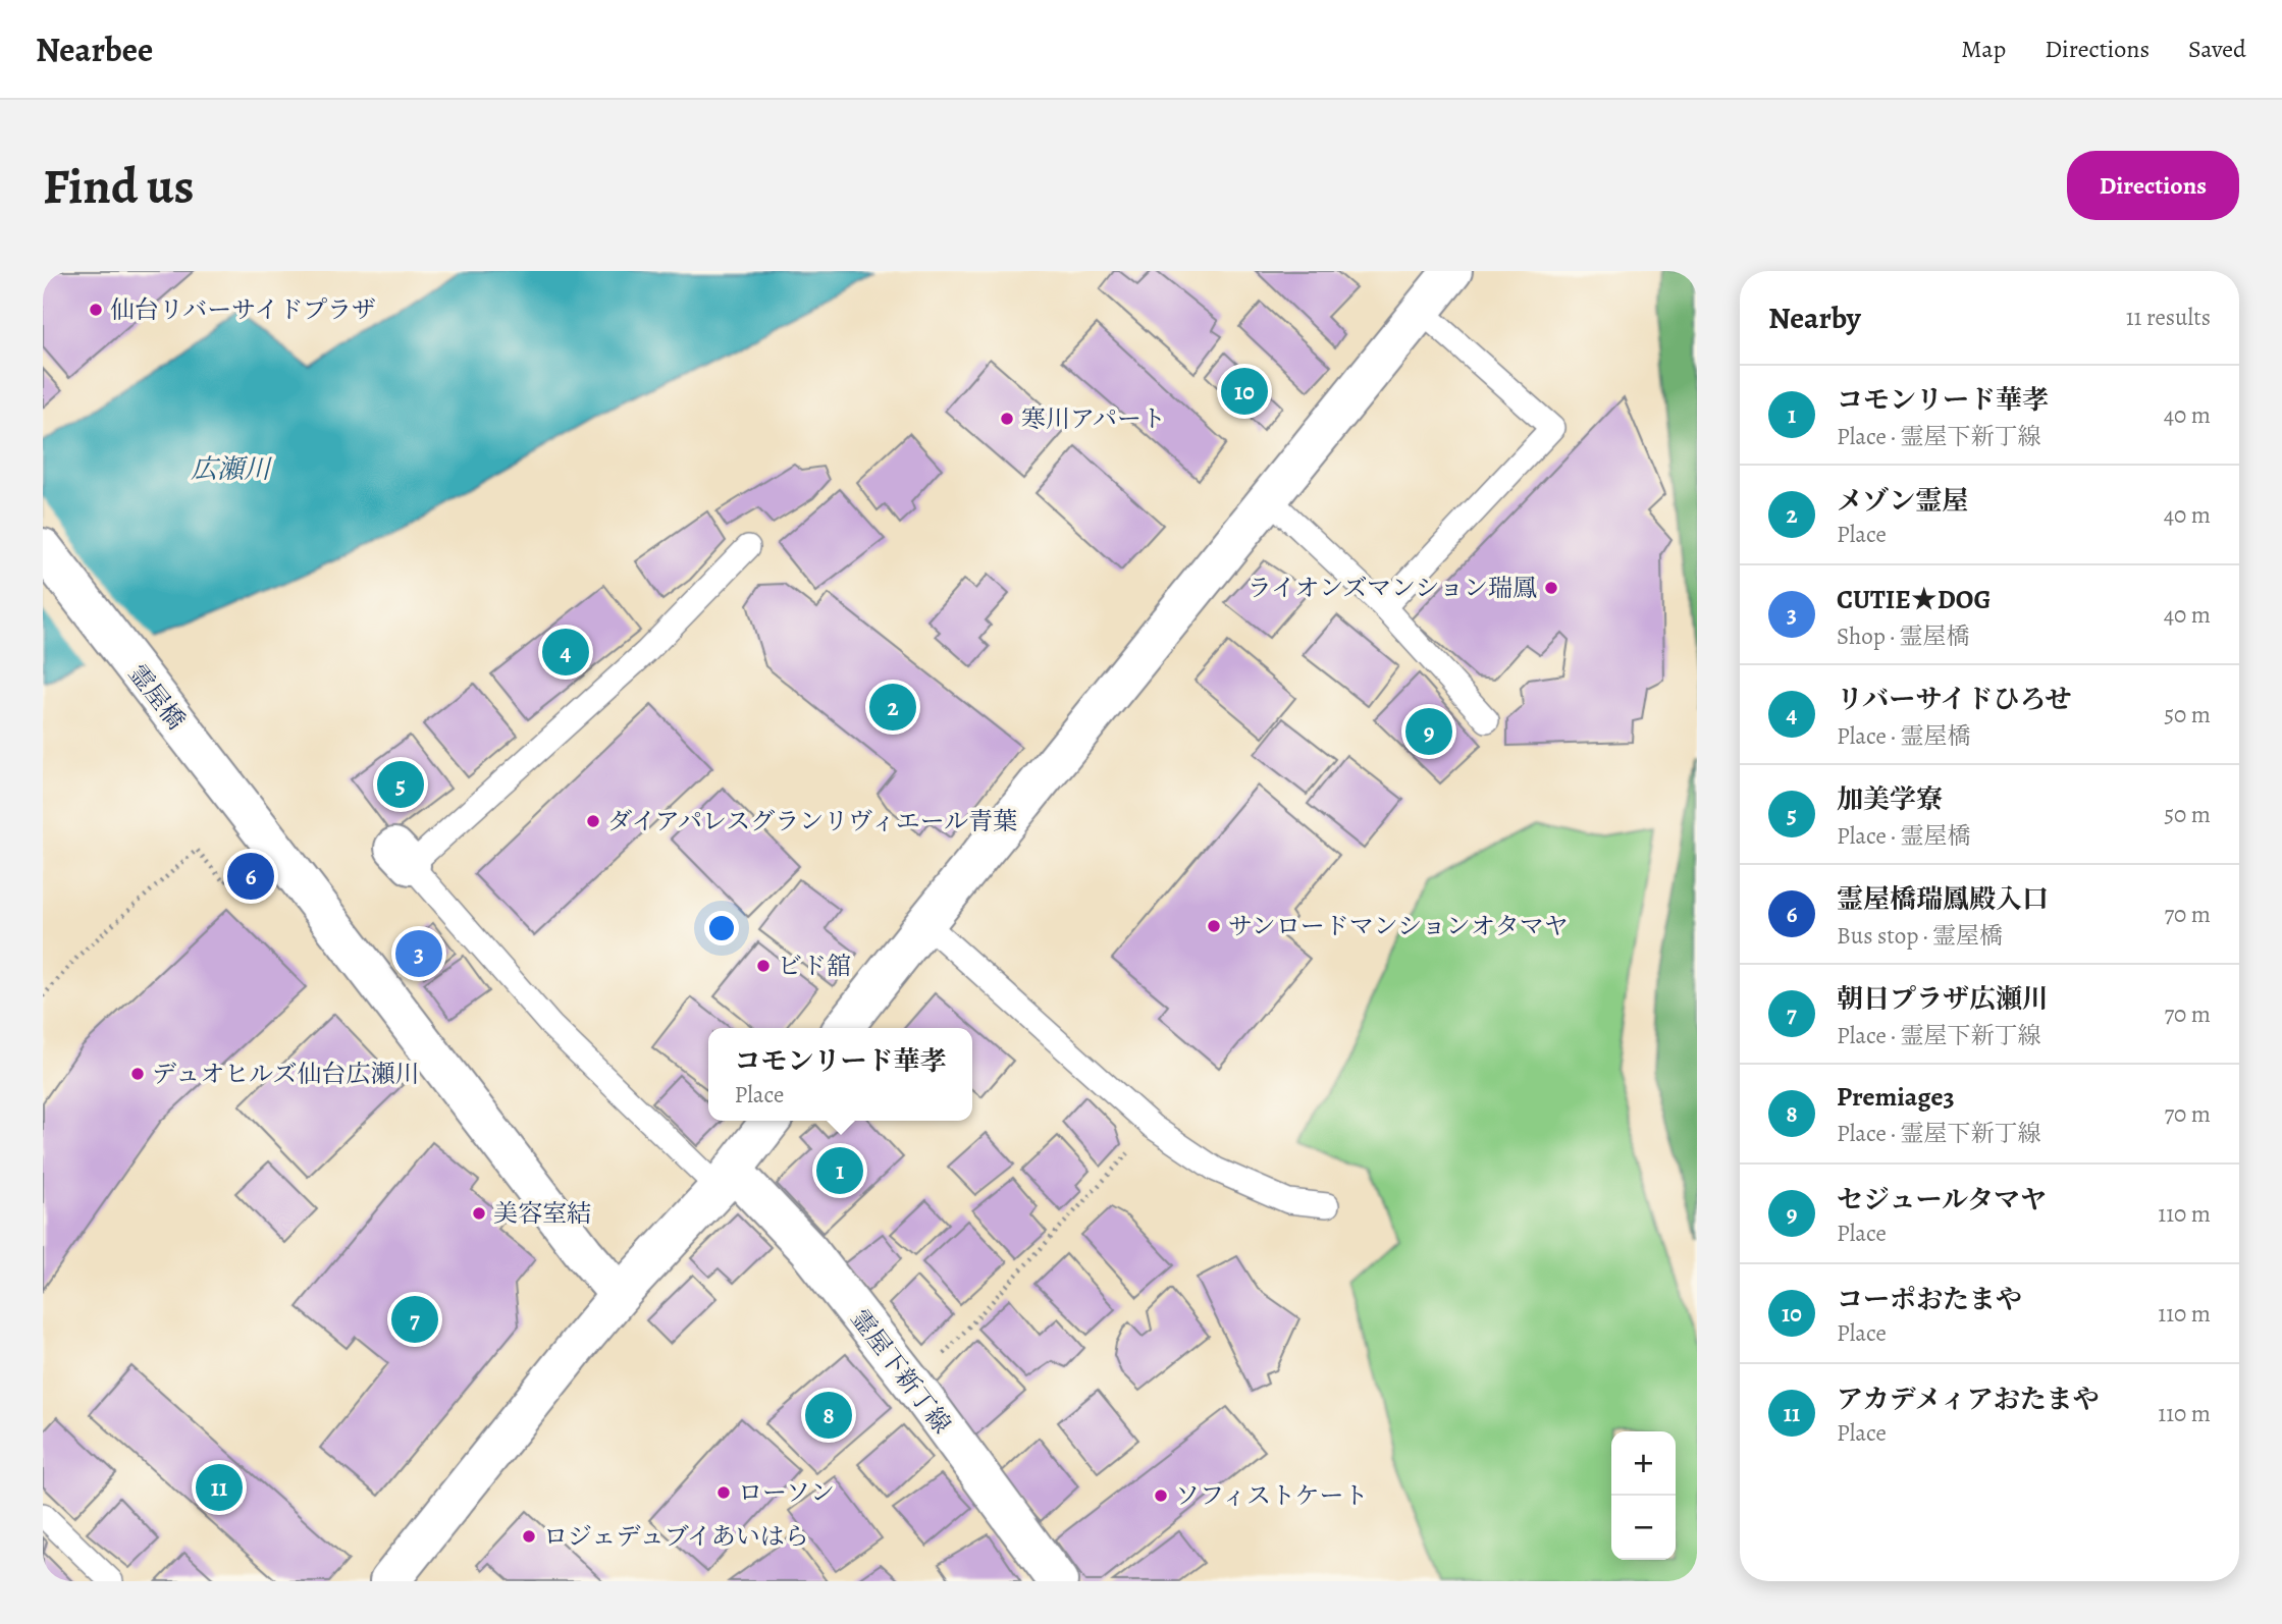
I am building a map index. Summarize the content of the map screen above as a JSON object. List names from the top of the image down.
{
  "streets": {
    "street": ["霊屋橋", "霊屋下新丁線"]
  },
  "water": ["広瀬川"],
  "places": [
    "仙台リバーサイドプラザ",
    "寒川アパート",
    "ライオンズマンション瑞鳳",
    "ダイアパレスグランリヴィエール青葉",
    "サンロードマンションオタマヤ",
    "ビド舘",
    "デュオヒルズ仙台広瀬川",
    "美容室結",
    "ローソン",
    "ソフィストケート",
    "ロジェデュブイあいはら"
  ],
  "page": {
    "header": "Nearbee",
    "nav": ["Map", "Directions", "Saved"],
    "buttons": "Directions",
    "title": "Find us",
    "heading": ["Nearby", "11 results"],
    "pins": [
      "10",
      "4",
      "2",
      "9",
      "5",
      "6",
      "3",
      "1",
      "7",
      "8",
      "11"
    ],
    "list": [
      {
        "mark": "1",
        "name": "コモンリード華孝",
        "note": "Place · 霊屋下新丁線",
        "value": "40 m"
      },
      {
        "mark": "2",
        "name": "メゾン霊屋",
        "note": "Place",
        "value": "40 m"
      },
      {
        "mark": "3",
        "name": "CUTIE★DOG",
        "note": "Shop · 霊屋橋",
        "value": "40 m"
      },
      {
        "mark": "4",
        "name": "リバーサイドひろせ",
        "note": "Place · 霊屋橋",
        "value": "50 m"
      },
      {
        "mark": "5",
        "name": "加美学寮",
        "note": "Place · 霊屋橋",
        "value": "50 m"
      },
      {
        "mark": "6",
        "name": "霊屋橋瑞鳳殿入口",
        "note": "Bus stop · 霊屋橋",
        "value": "70 m"
      },
      {
        "mark": "7",
        "name": "朝日プラザ広瀬川",
        "note": "Place · 霊屋下新丁線",
        "value": "70 m"
      },
      {
        "mark": "8",
        "name": "Premiage3",
        "note": "Place · 霊屋下新丁線",
        "value": "70 m"
      },
      {
        "mark": "9",
        "name": "セジュールタマヤ",
        "note": "Place",
        "value": "110 m"
      },
      {
        "mark": "10",
        "name": "コーポおたまや",
        "note": "Place",
        "value": "110 m"
      },
      {
        "mark": "11",
        "name": "アカデメィアおたまや",
        "note": "Place",
        "value": "110 m"
      }
    ],
    "popup": ["コモンリード華孝", "Place"],
    "map_buttons": ["+", "−"]
  }
}
